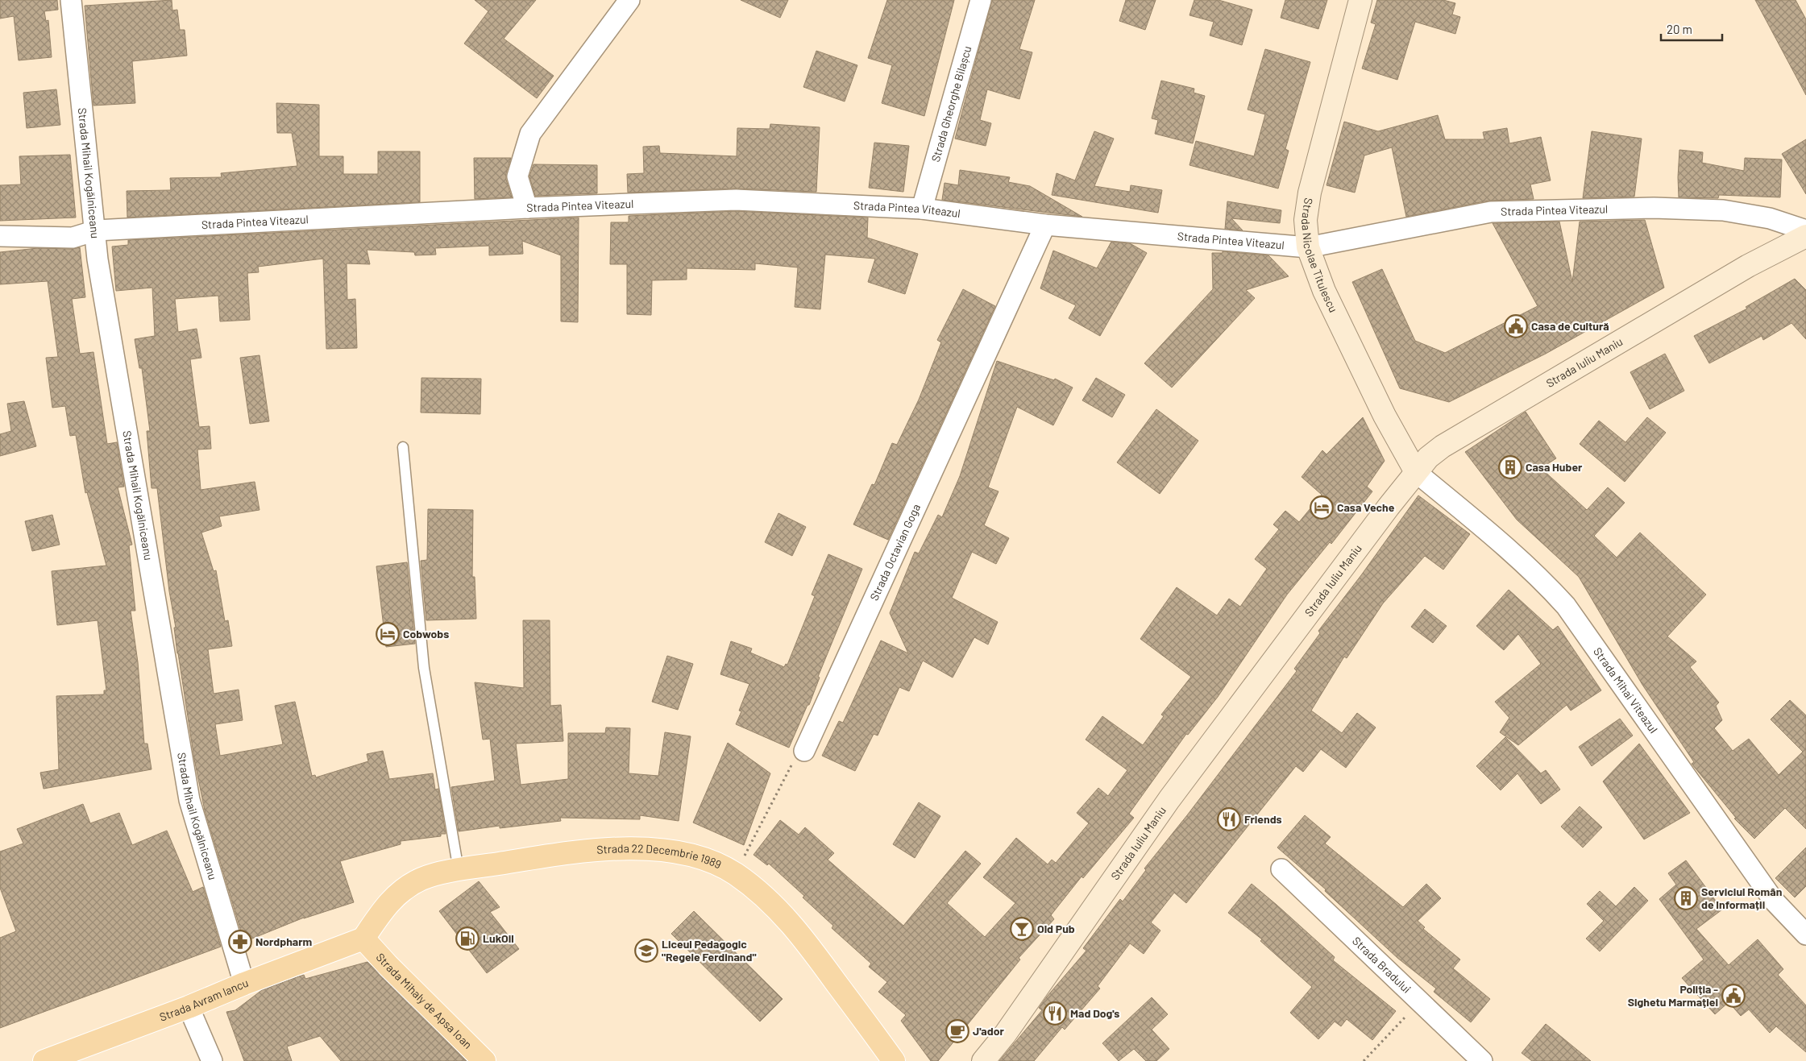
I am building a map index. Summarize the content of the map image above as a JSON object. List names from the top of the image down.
{
  "streets": {
    "main road": [
      "Strada Nicolae Titulescu",
      "Strada Iuliu Maniu",
      "Strada 22 Decembrie 1989",
      "Strada Avram Iancu",
      "Strada Mihaly de Apsa Ioan"
    ],
    "street": [
      "Strada Gheorghe Bilașcu",
      "Strada Mihail Kogălniceanu",
      "Strada Pintea Viteazul",
      "Strada Octavian Goga",
      "Strada Mihai Viteazul",
      "Strada Bradului"
    ]
  },
  "crossings": [
    ["Strada Gheorghe Bilașcu", "Strada Pintea Viteazul"],
    ["Strada Mihail Kogălniceanu", "Strada Pintea Viteazul"],
    ["Strada Mihail Kogălniceanu", "Strada Avram Iancu"],
    ["Strada Pintea Viteazul", "Strada Nicolae Titulescu"],
    ["Strada Pintea Viteazul", "Strada Octavian Goga"],
    ["Strada Nicolae Titulescu", "Strada Iuliu Maniu"],
    ["Strada Nicolae Titulescu", "Strada Mihai Viteazul"],
    ["Strada Iuliu Maniu", "Strada Mihai Viteazul"],
    ["Strada 22 Decembrie 1989", "Strada Avram Iancu"],
    ["Strada 22 Decembrie 1989", "Strada Mihaly de Apsa Ioan"],
    ["Strada Avram Iancu", "Strada Mihaly de Apsa Ioan"]
  ],
  "places": {
    "public building": ["Casa de Cultură", "Poliția - Sighetu Marmației"],
    "building": ["Casa Huber", "Serviciul Român de Informații"],
    "hotel": ["Casa Veche", "Cobwobs"],
    "restaurant": ["Friends", "Mad Dog's"],
    "bar": ["Old Pub"],
    "fuel station": ["LukOil"],
    "pharmacy": ["Nordpharm"],
    "school or university": ["Liceul Pedagogic \"Regele Ferdinand\""],
    "cafe": ["J'ador"]
  },
  "scale_bar": "20 m"
}
